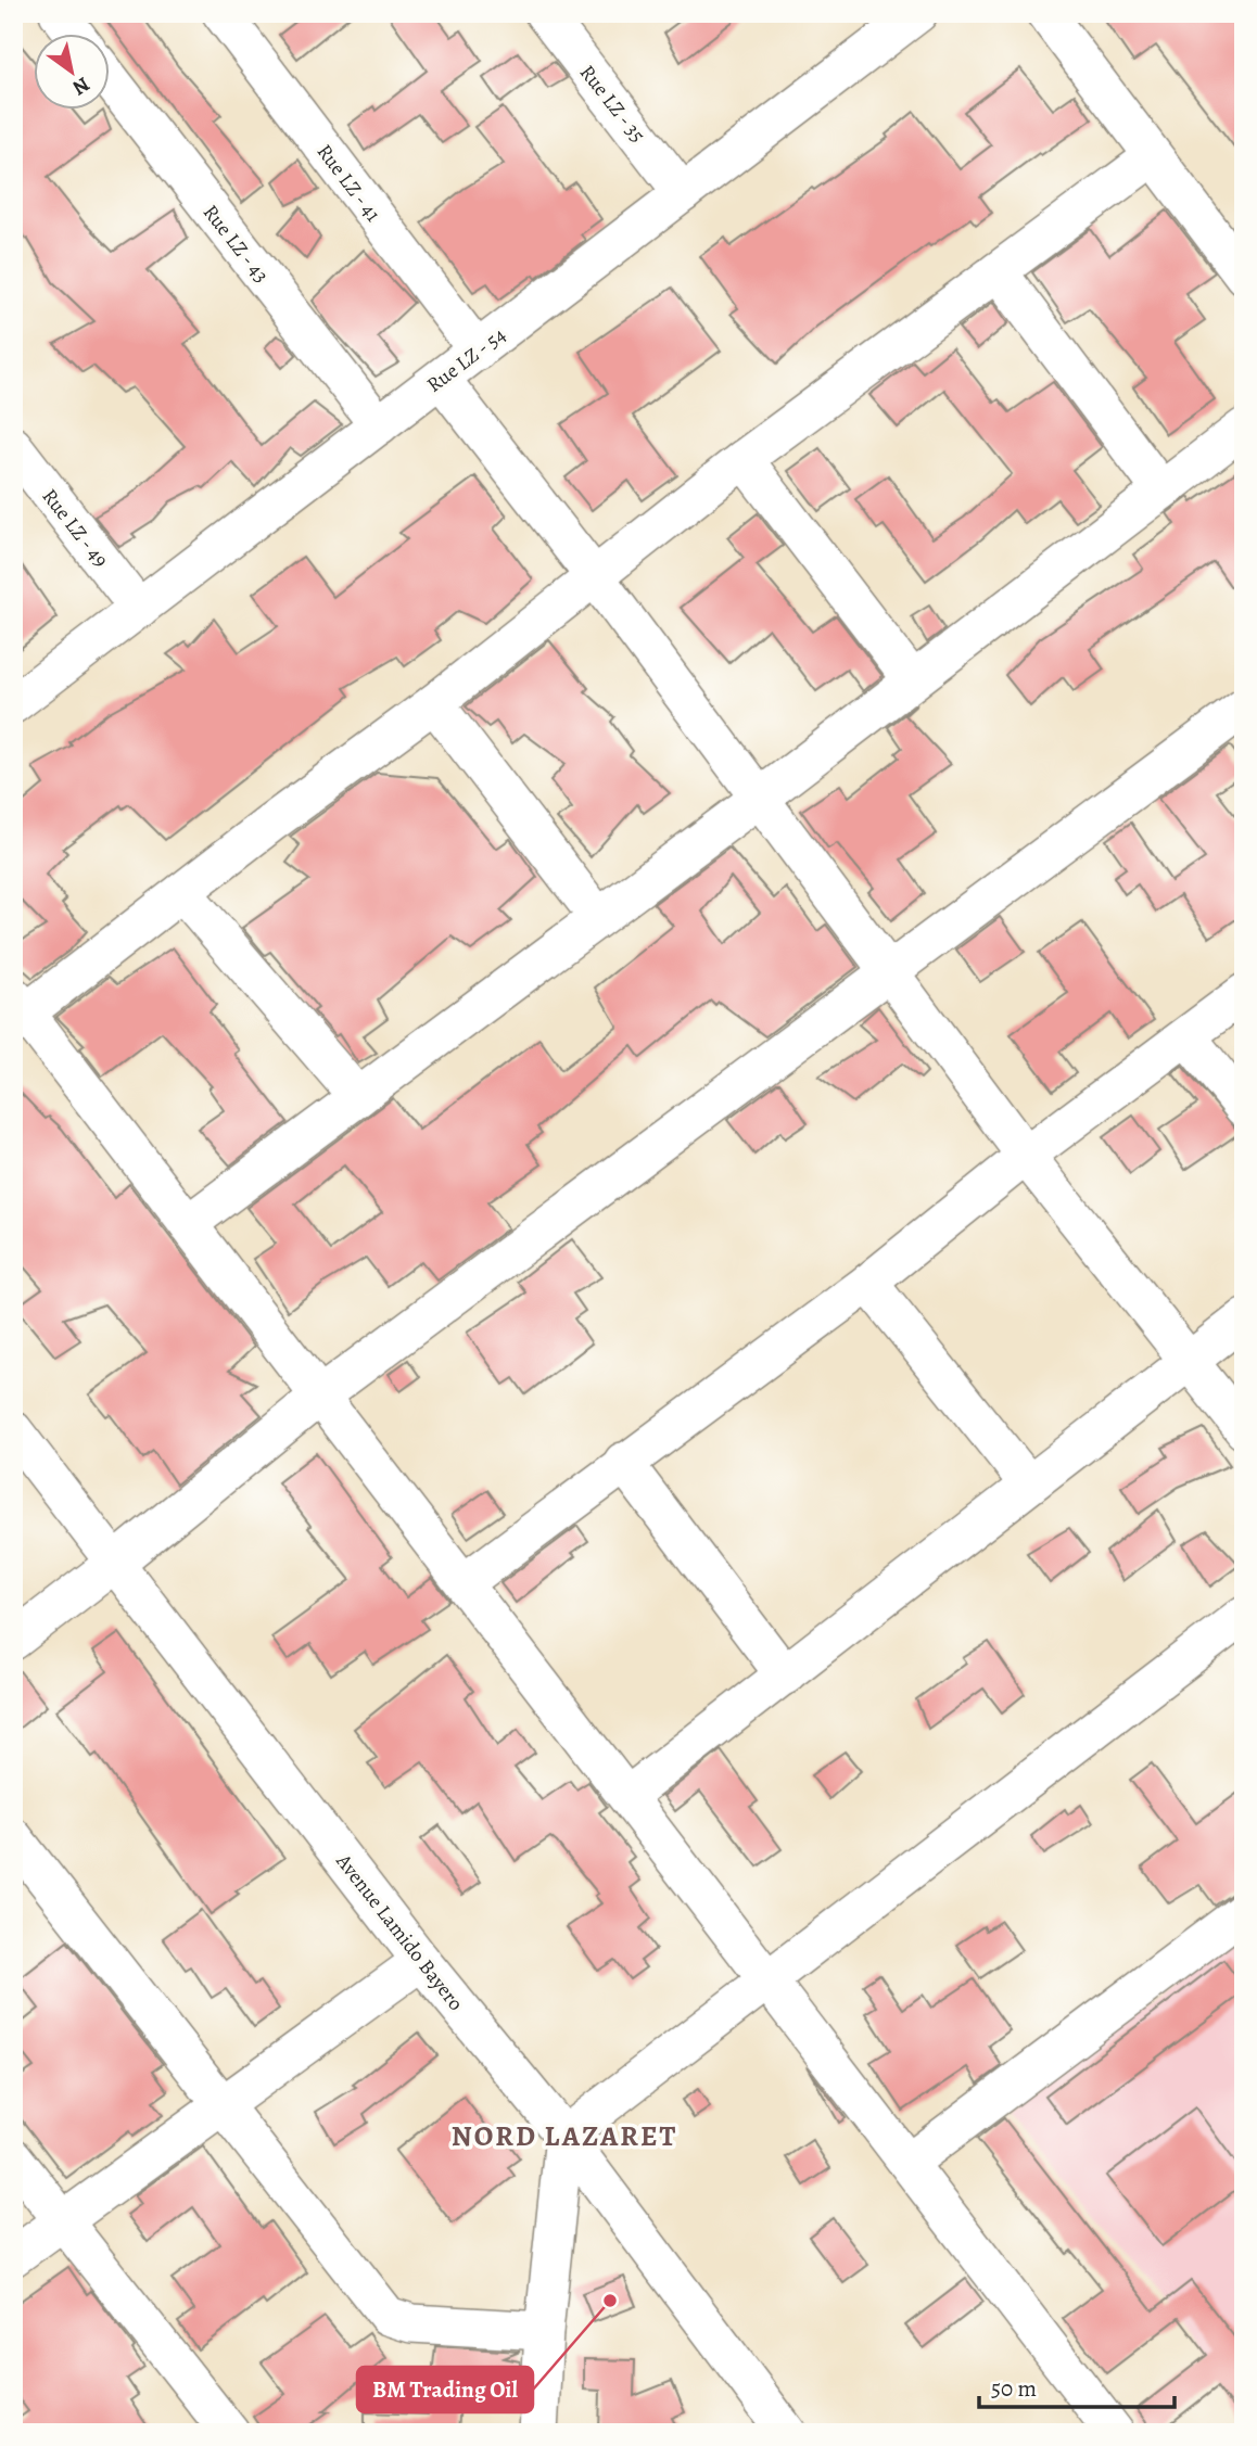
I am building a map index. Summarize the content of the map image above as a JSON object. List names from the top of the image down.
{
  "streets": {
    "street": [
      "Rue LZ - 35",
      "Rue LZ - 41",
      "Rue LZ - 43",
      "Rue LZ - 54",
      "Rue LZ - 49",
      "Avenue Lamido Bayero"
    ]
  },
  "crossings": [
    ["Rue LZ - 35", "Rue LZ - 54"],
    ["Rue LZ - 41", "Rue LZ - 54"],
    ["Rue LZ - 43", "Rue LZ - 54"],
    ["Rue LZ - 54", "Rue LZ - 49"]
  ],
  "districts": ["NORD LAZARET"],
  "places": ["BM Trading Oil"],
  "scale_bar": "50 m",
  "north": "bottom right"
}
